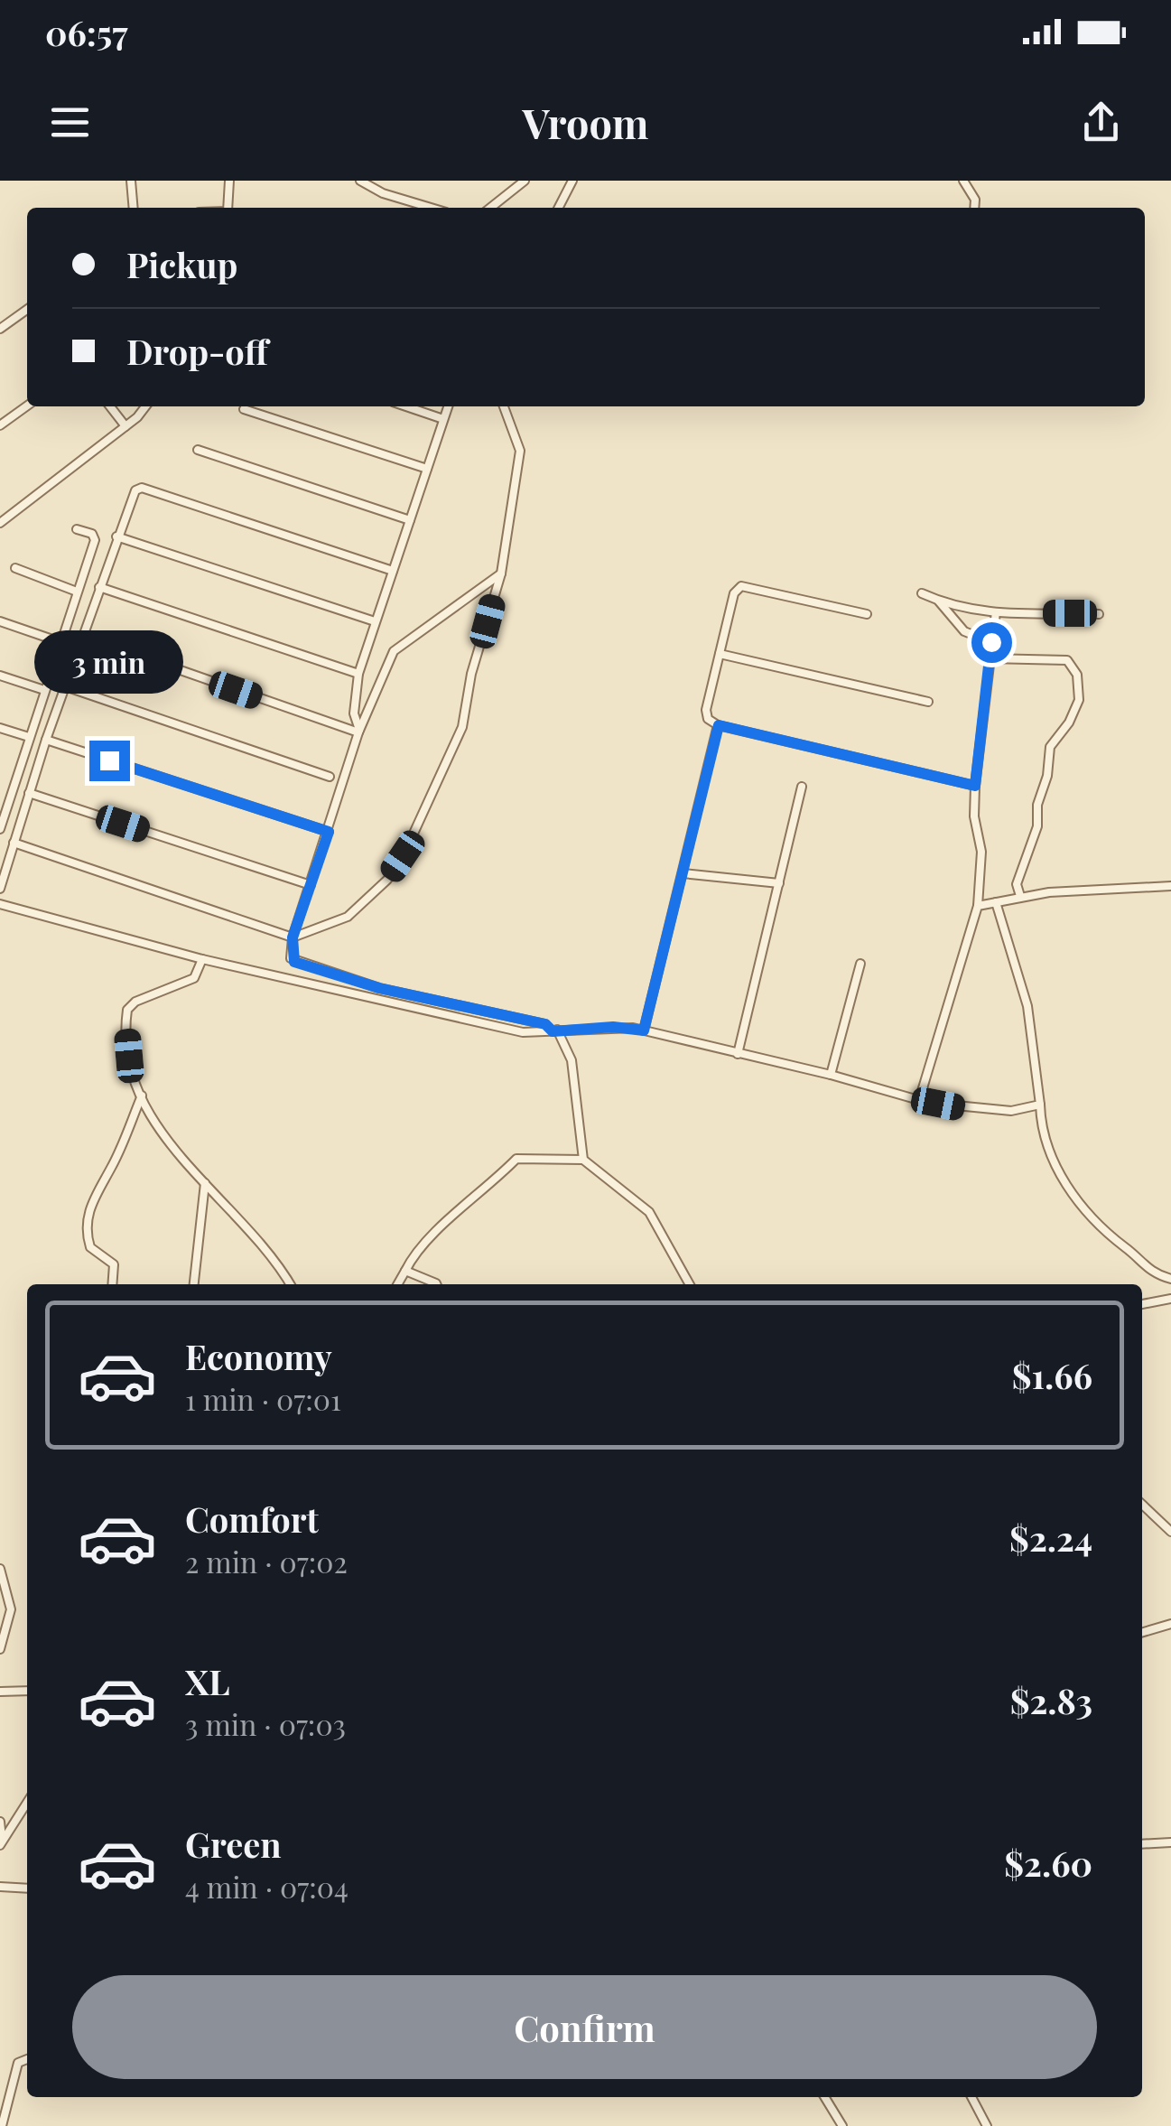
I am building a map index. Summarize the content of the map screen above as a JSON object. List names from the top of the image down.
{
  "page": {
    "status": "06:57",
    "header": "Vroom",
    "banner": ["Pickup", "Drop-off"],
    "bubble": "3 min",
    "list": [
      {
        "name": "Economy",
        "note": "1 min · 07:01",
        "value": "$1.66"
      },
      {
        "name": "Comfort",
        "note": "2 min · 07:02",
        "value": "$2.24"
      },
      {
        "name": "XL",
        "note": "3 min · 07:03",
        "value": "$2.83"
      },
      {
        "name": "Green",
        "note": "4 min · 07:04",
        "value": "$2.60"
      }
    ],
    "buttons": "Confirm"
  }
}
